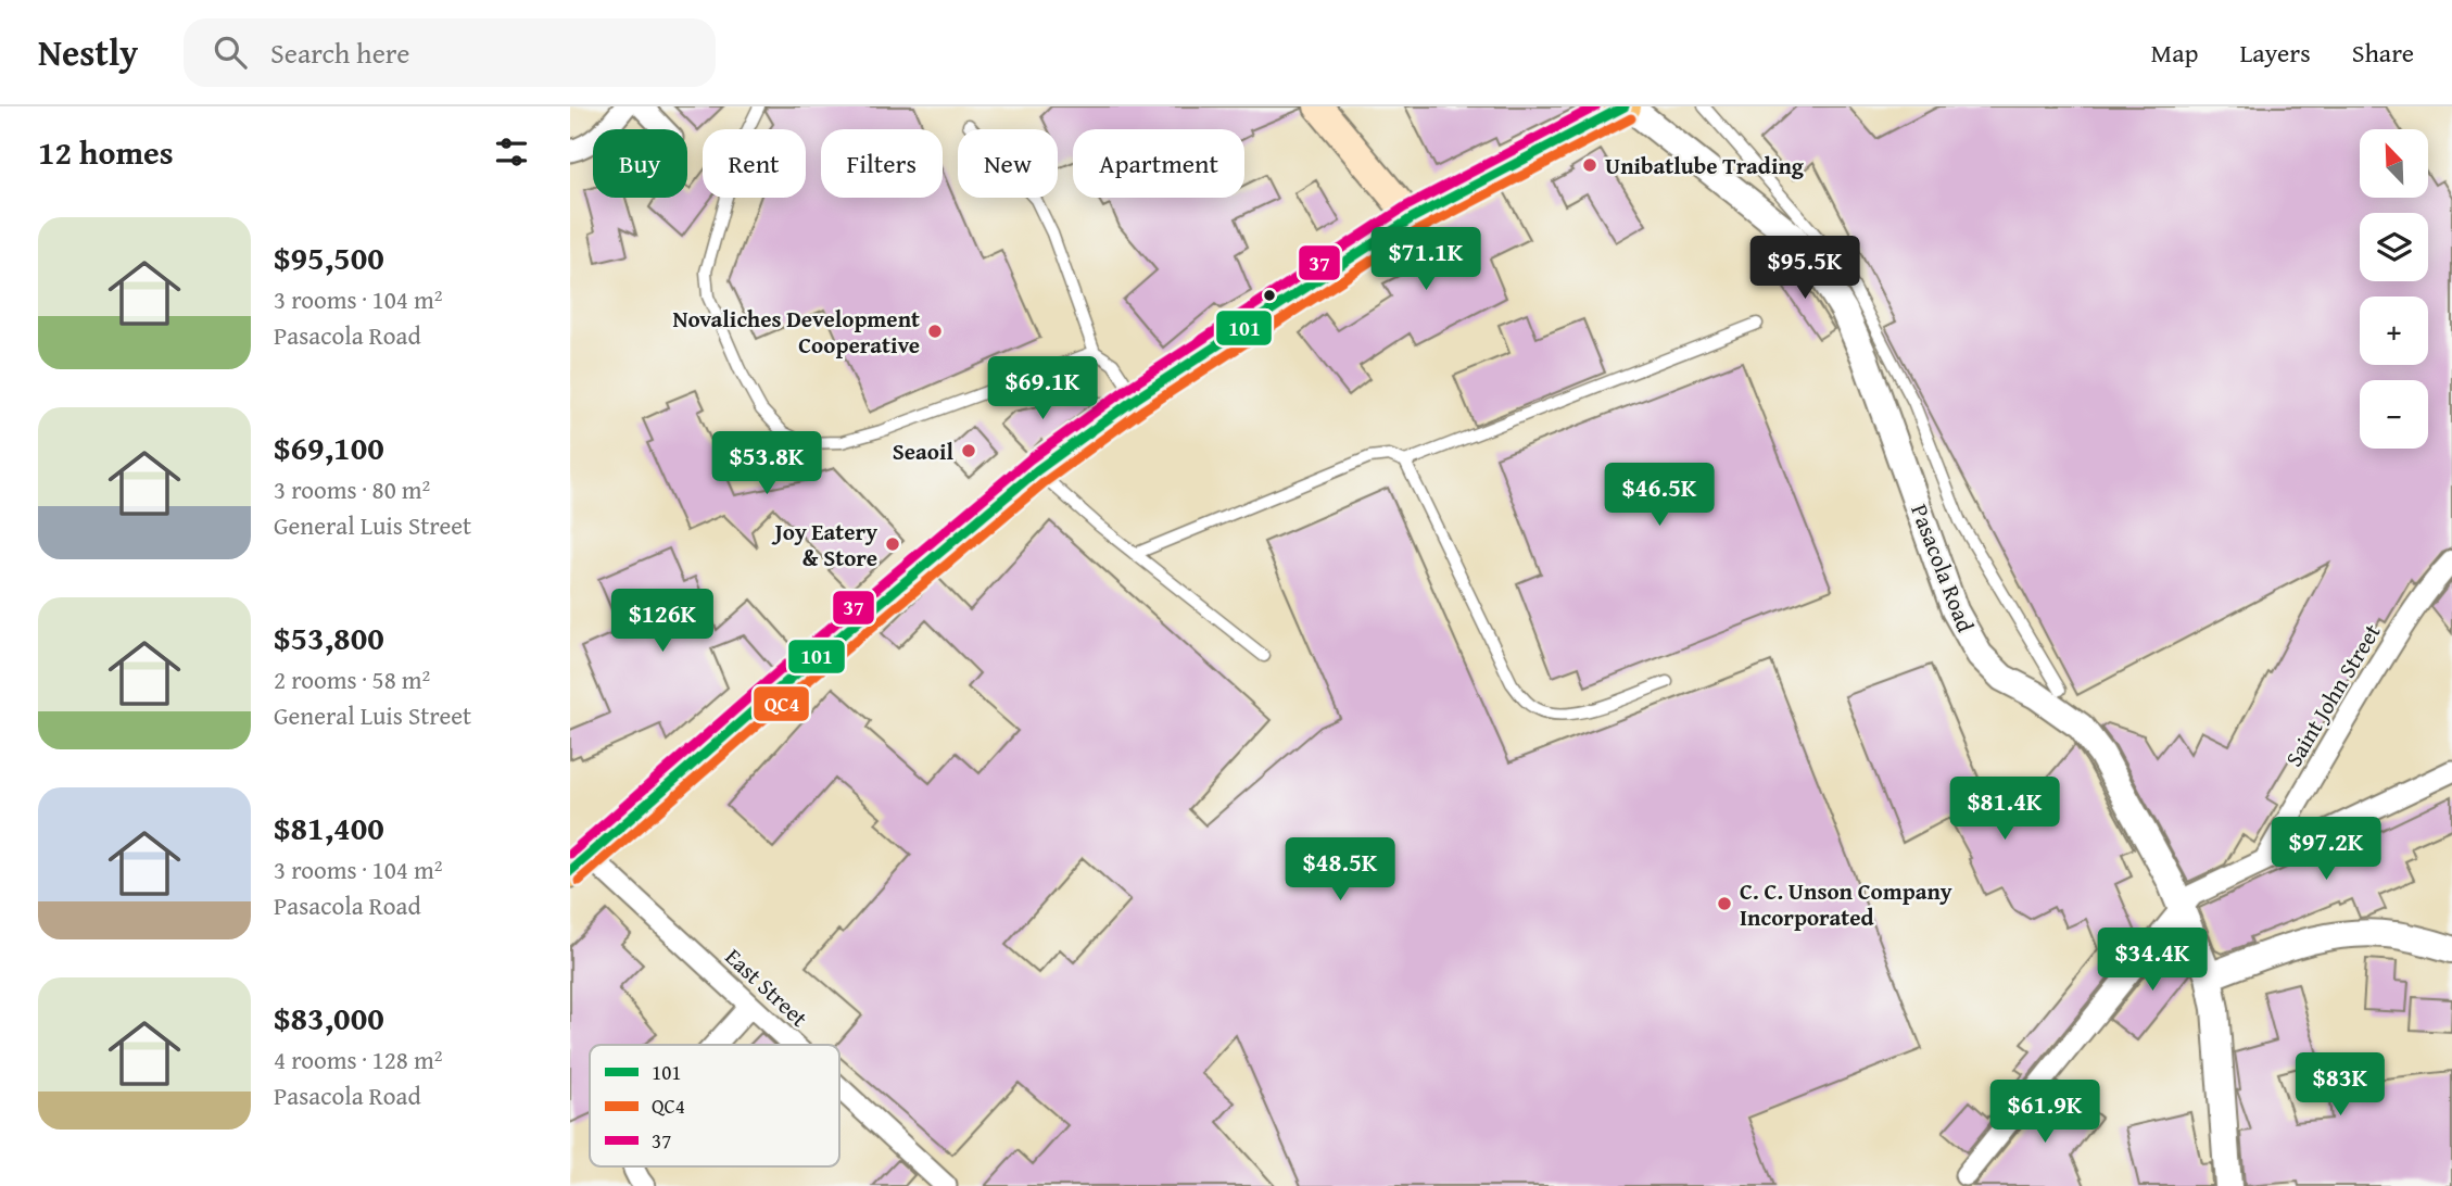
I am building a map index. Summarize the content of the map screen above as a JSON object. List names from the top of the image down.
{
  "streets": {
    "street": ["Pasacola Road", "Saint John Street", "East Street"]
  },
  "places": [
    "Unibatlube Trading",
    "Novaliches Development Cooperative",
    "Seaoil",
    "Joy Eatery & Store",
    "C. C. Unson Company Incorporated"
  ],
  "lines": ["transit line 101", "transit line 37", "transit line QC4"],
  "legend": ["101", "QC4", "37"],
  "north": "top left",
  "page": {
    "header": "Nestly",
    "search": "Search here",
    "nav": ["Map", "Layers", "Share"],
    "heading": "12 homes",
    "map_buttons": ["+", "−"],
    "chip": [
      "Buy",
      "Rent",
      "Filters",
      "New",
      "Apartment"
    ],
    "list": [
      {
        "name": "$95,500",
        "note": "3 rooms · 104 m² · Pasacola Road"
      },
      {
        "name": "$69,100",
        "note": "3 rooms · 80 m² · General Luis Street"
      },
      {
        "name": "$53,800",
        "note": "2 rooms · 58 m² · General Luis Street"
      },
      {
        "name": "$81,400",
        "note": "3 rooms · 104 m² · Pasacola Road"
      },
      {
        "name": "$83,000",
        "note": "4 rooms · 128 m² · Pasacola Road"
      }
    ],
    "price": [
      "$71.1K",
      "$95.5K",
      "$69.1K",
      "$53.8K",
      "$46.5K",
      "$126K",
      "$81.4K",
      "$97.2K",
      "$48.5K",
      "$34.4K",
      "$83K",
      "$61.9K"
    ]
  }
}
